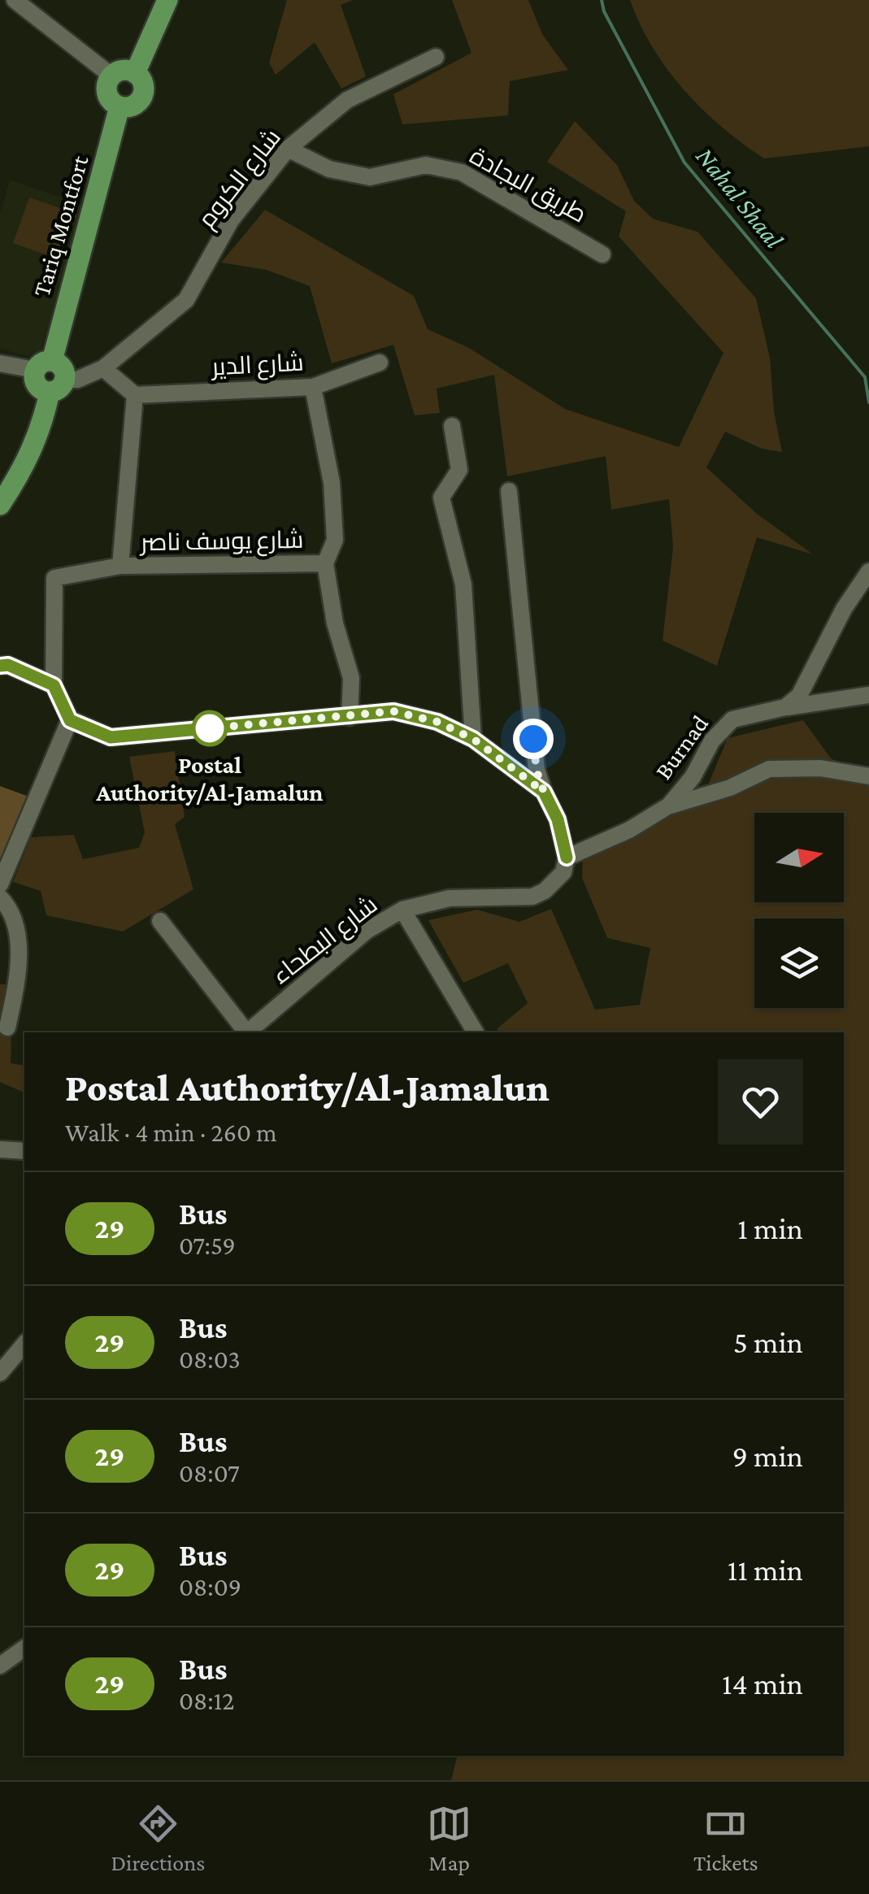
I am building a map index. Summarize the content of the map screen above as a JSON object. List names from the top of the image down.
{
  "streets": {
    "main road": ["Tariq Montfort"],
    "street": [
      "شارع الكروم",
      "طريق البجادة",
      "شارع الدير",
      "شارع يوسف ناصر",
      "Burnad",
      "شارع البطحاء"
    ]
  },
  "crossings": [
    ["شارع الكروم", "طريق البجادة"],
    ["شارع الدير", "شارع يوسف ناصر"],
    ["Burnad", "شارع البطحاء"]
  ],
  "water": ["Nahal Shaal"],
  "places": ["Postal Authority/Al-Jamalun"],
  "lines": ["bus line 29"],
  "north": "right",
  "page": {
    "heading": ["Postal Authority/Al-Jamalun", "Walk · 4 min · 260 m"],
    "list": [
      {
        "mark": "29",
        "name": "Bus",
        "note": "07:59",
        "value": "1 min"
      },
      {
        "mark": "29",
        "name": "Bus",
        "note": "08:03",
        "value": "5 min"
      },
      {
        "mark": "29",
        "name": "Bus",
        "note": "08:07",
        "value": "9 min"
      },
      {
        "mark": "29",
        "name": "Bus",
        "note": "08:09",
        "value": "11 min"
      },
      {
        "mark": "29",
        "name": "Bus",
        "note": "08:12",
        "value": "14 min"
      }
    ],
    "tabs": ["Directions", "Map", "Tickets"]
  }
}
